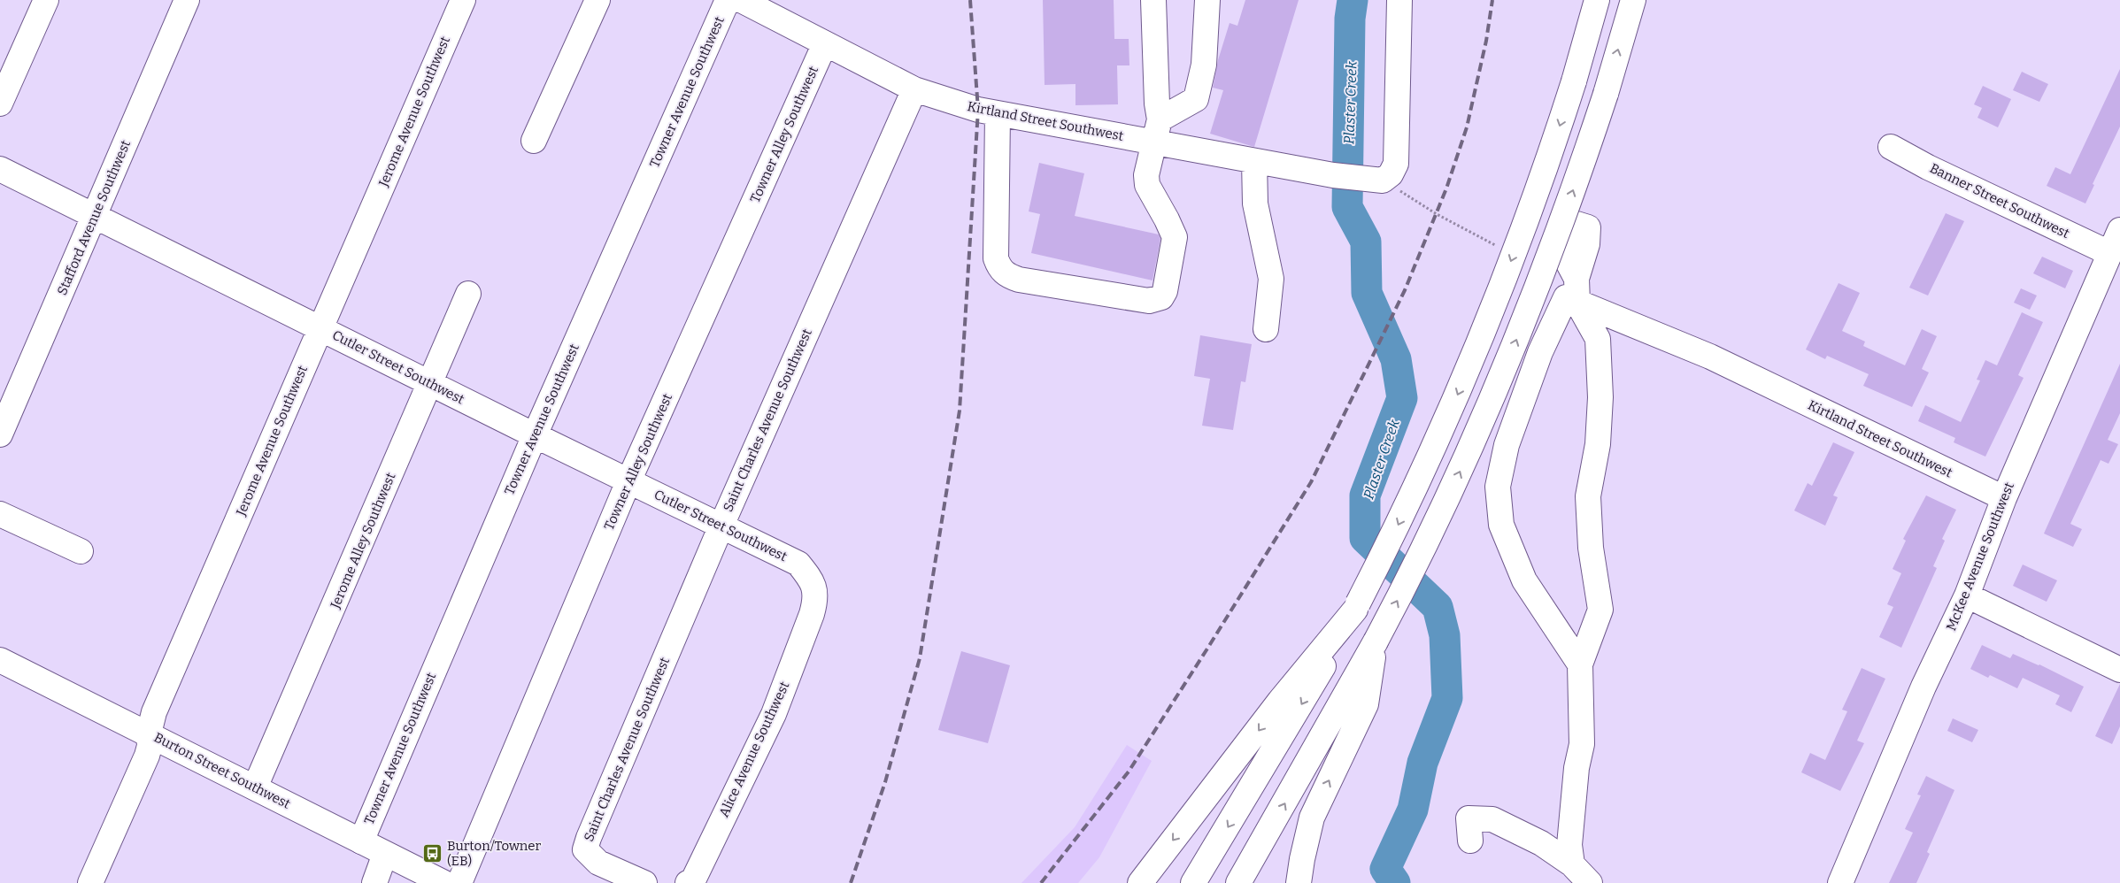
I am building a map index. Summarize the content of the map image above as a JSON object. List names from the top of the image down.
{
  "streets": {
    "main road": [
      "Towner Avenue Southwest",
      "Jerome Avenue Southwest",
      "Kirtland Street Southwest",
      "Towner Alley Southwest",
      "Banner Street Southwest",
      "Stafford Avenue Southwest",
      "Cutler Street Southwest",
      "Saint Charles Avenue Southwest",
      "Jerome Alley Southwest",
      "McKee Avenue Southwest",
      "Alice Avenue Southwest",
      "Burton Street Southwest"
    ]
  },
  "crossings": [
    ["Towner Avenue Southwest", "Cutler Street Southwest"],
    ["Towner Avenue Southwest", "Burton Street Southwest"],
    ["Jerome Avenue Southwest", "Cutler Street Southwest"],
    ["Jerome Avenue Southwest", "Burton Street Southwest"],
    ["Kirtland Street Southwest", "Towner Alley Southwest"],
    ["Kirtland Street Southwest", "Saint Charles Avenue Southwest"],
    ["Kirtland Street Southwest", "McKee Avenue Southwest"],
    ["Towner Alley Southwest", "Cutler Street Southwest"],
    ["Banner Street Southwest", "McKee Avenue Southwest"],
    ["Stafford Avenue Southwest", "Cutler Street Southwest"],
    ["Cutler Street Southwest", "Saint Charles Avenue Southwest"],
    ["Cutler Street Southwest", "Jerome Alley Southwest"],
    ["Cutler Street Southwest", "Alice Avenue Southwest"],
    ["Jerome Alley Southwest", "Burton Street Southwest"]
  ],
  "water": ["Plaster Creek"],
  "places": {
    "bus stop": ["Burton/Towner (EB)"]
  }
}
